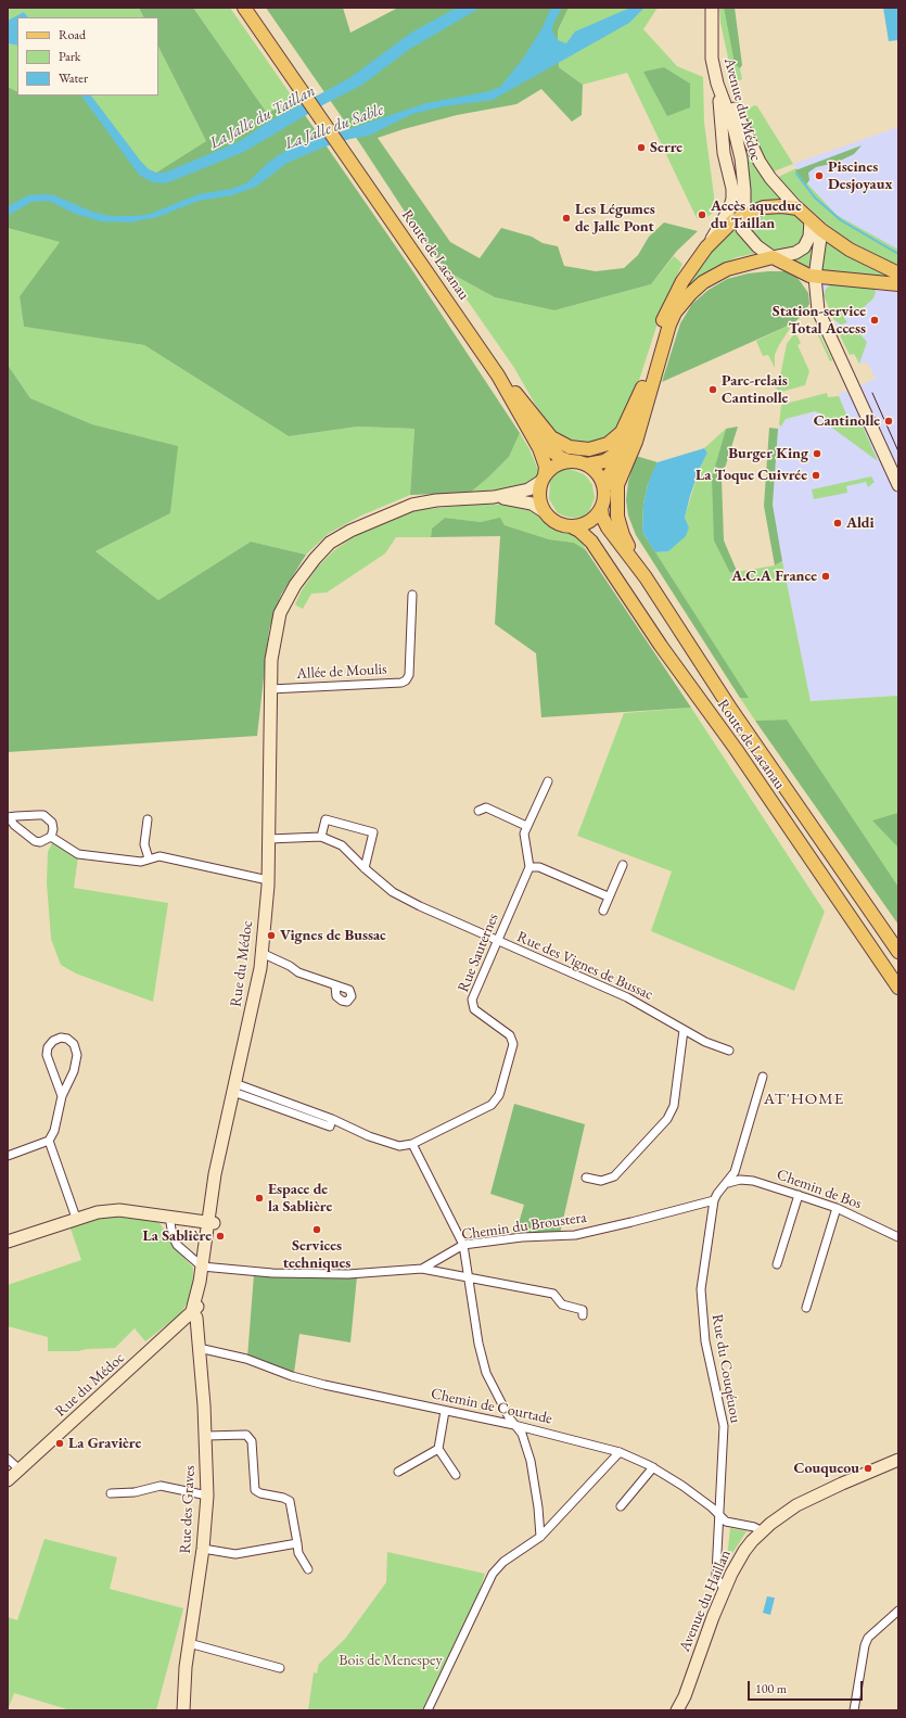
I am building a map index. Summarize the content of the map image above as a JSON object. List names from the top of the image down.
{
  "streets": {
    "main road": ["Avenue du Médoc", "Route de Lacanau"],
    "street": [
      "Allée de Moulis",
      "Rue Sauternes",
      "Rue du Médoc",
      "Rue des Vignes de Bussac",
      "Chemin de Bos",
      "Chemin du Broustera",
      "Rue du Couqéuou",
      "Chemin de Courtade",
      "Rue des Graves",
      "Avenue du Haillan"
    ]
  },
  "crossings": [
    ["Route de Lacanau", "Rue du Médoc"],
    ["Allée de Moulis", "Rue du Médoc"],
    ["Rue Sauternes", "Rue du Médoc"],
    ["Rue Sauternes", "Rue des Vignes de Bussac"],
    ["Rue du Médoc", "Rue des Vignes de Bussac"],
    ["Rue du Médoc", "Chemin du Broustera"],
    ["Rue du Médoc", "Rue des Graves"],
    ["Chemin de Bos", "Rue du Couqéuou"],
    ["Chemin du Broustera", "Rue du Couqéuou"],
    ["Rue du Couqéuou", "Chemin de Courtade"],
    ["Rue du Couqéuou", "Avenue du Haillan"],
    ["Chemin de Courtade", "Rue des Graves"],
    ["Chemin de Courtade", "Avenue du Haillan"]
  ],
  "districts": ["AT'HOME"],
  "water": ["La Jalle du Taillan", "La Jalle du Sable"],
  "parks": ["Bois de Menespey"],
  "places": [
    "Serre",
    "Piscines Desjoyaux",
    "Accès aqueduc du Taillan",
    "Les Légumes de Jalle Pont",
    "Station-service Total Access",
    "Parc-relais Cantinolle",
    "Cantinolle",
    "Burger King",
    "La Toque Cuivrée",
    "Aldi",
    "A.C.A France",
    "Vignes de Bussac",
    "Espace de la Sablière",
    "Services techniques",
    "La Sablière",
    "La Gravière",
    "Couqueou"
  ],
  "legend": ["Road", "Park", "Water"],
  "scale_bar": "100 m"
}
